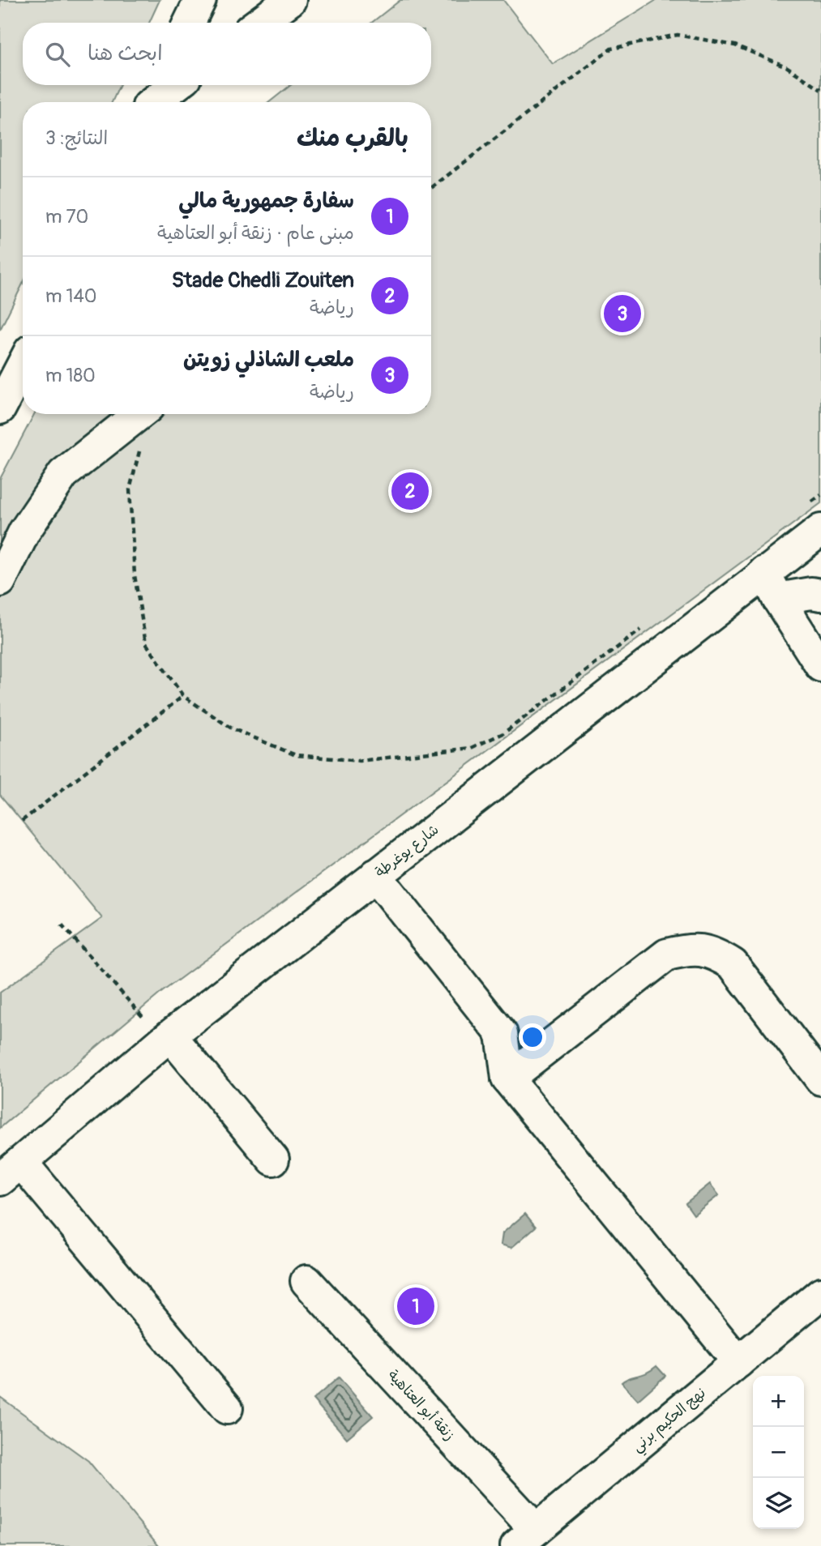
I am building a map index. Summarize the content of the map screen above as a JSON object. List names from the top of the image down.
{
  "streets": {
    "street": ["شارع يوغرطة", "زنقة أبو العتاهية", "نهج الحكيم برني"]
  },
  "crossings": [
    ["زنقة أبو العتاهية", "نهج الحكيم برني"]
  ],
  "page": {
    "search": "ابحث هنا",
    "heading": ["بالقرب منك", "النتائج: 3"],
    "list": [
      {
        "mark": "1",
        "name": "سفارة جمهورية مالي",
        "note": "مبنى عام · زنقة أبو العتاهية",
        "value": "70 m"
      },
      {
        "mark": "2",
        "name": "Stade Chedli Zouiten",
        "note": "رياضة",
        "value": "140 m"
      },
      {
        "mark": "3",
        "name": "ملعب الشاذلي زويتن",
        "note": "رياضة",
        "value": "180 m"
      }
    ],
    "pins": ["3", "2", "1"],
    "map_buttons": ["+", "−"]
  }
}
